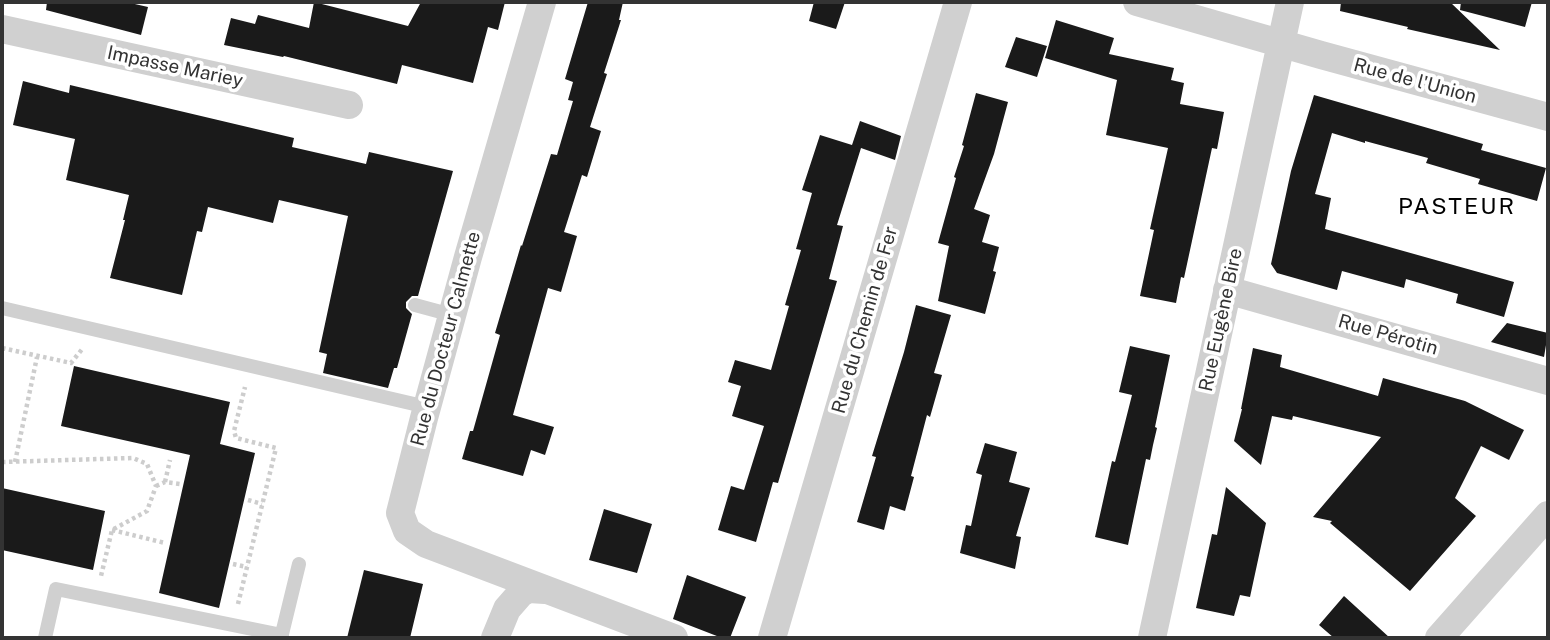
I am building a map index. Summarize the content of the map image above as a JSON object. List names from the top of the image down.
{
  "streets": {
    "street": [
      "Impasse Mariey",
      "Rue de l'Union",
      "Rue du Chemin de Fer",
      "Rue Eugène Bire",
      "Rue Pérotin",
      "Rue du Docteur Calmette"
    ]
  },
  "crossings": [
    ["Rue de l'Union", "Rue Eugène Bire"],
    ["Rue Eugène Bire", "Rue Pérotin"]
  ],
  "districts": ["PASTEUR"]
}
